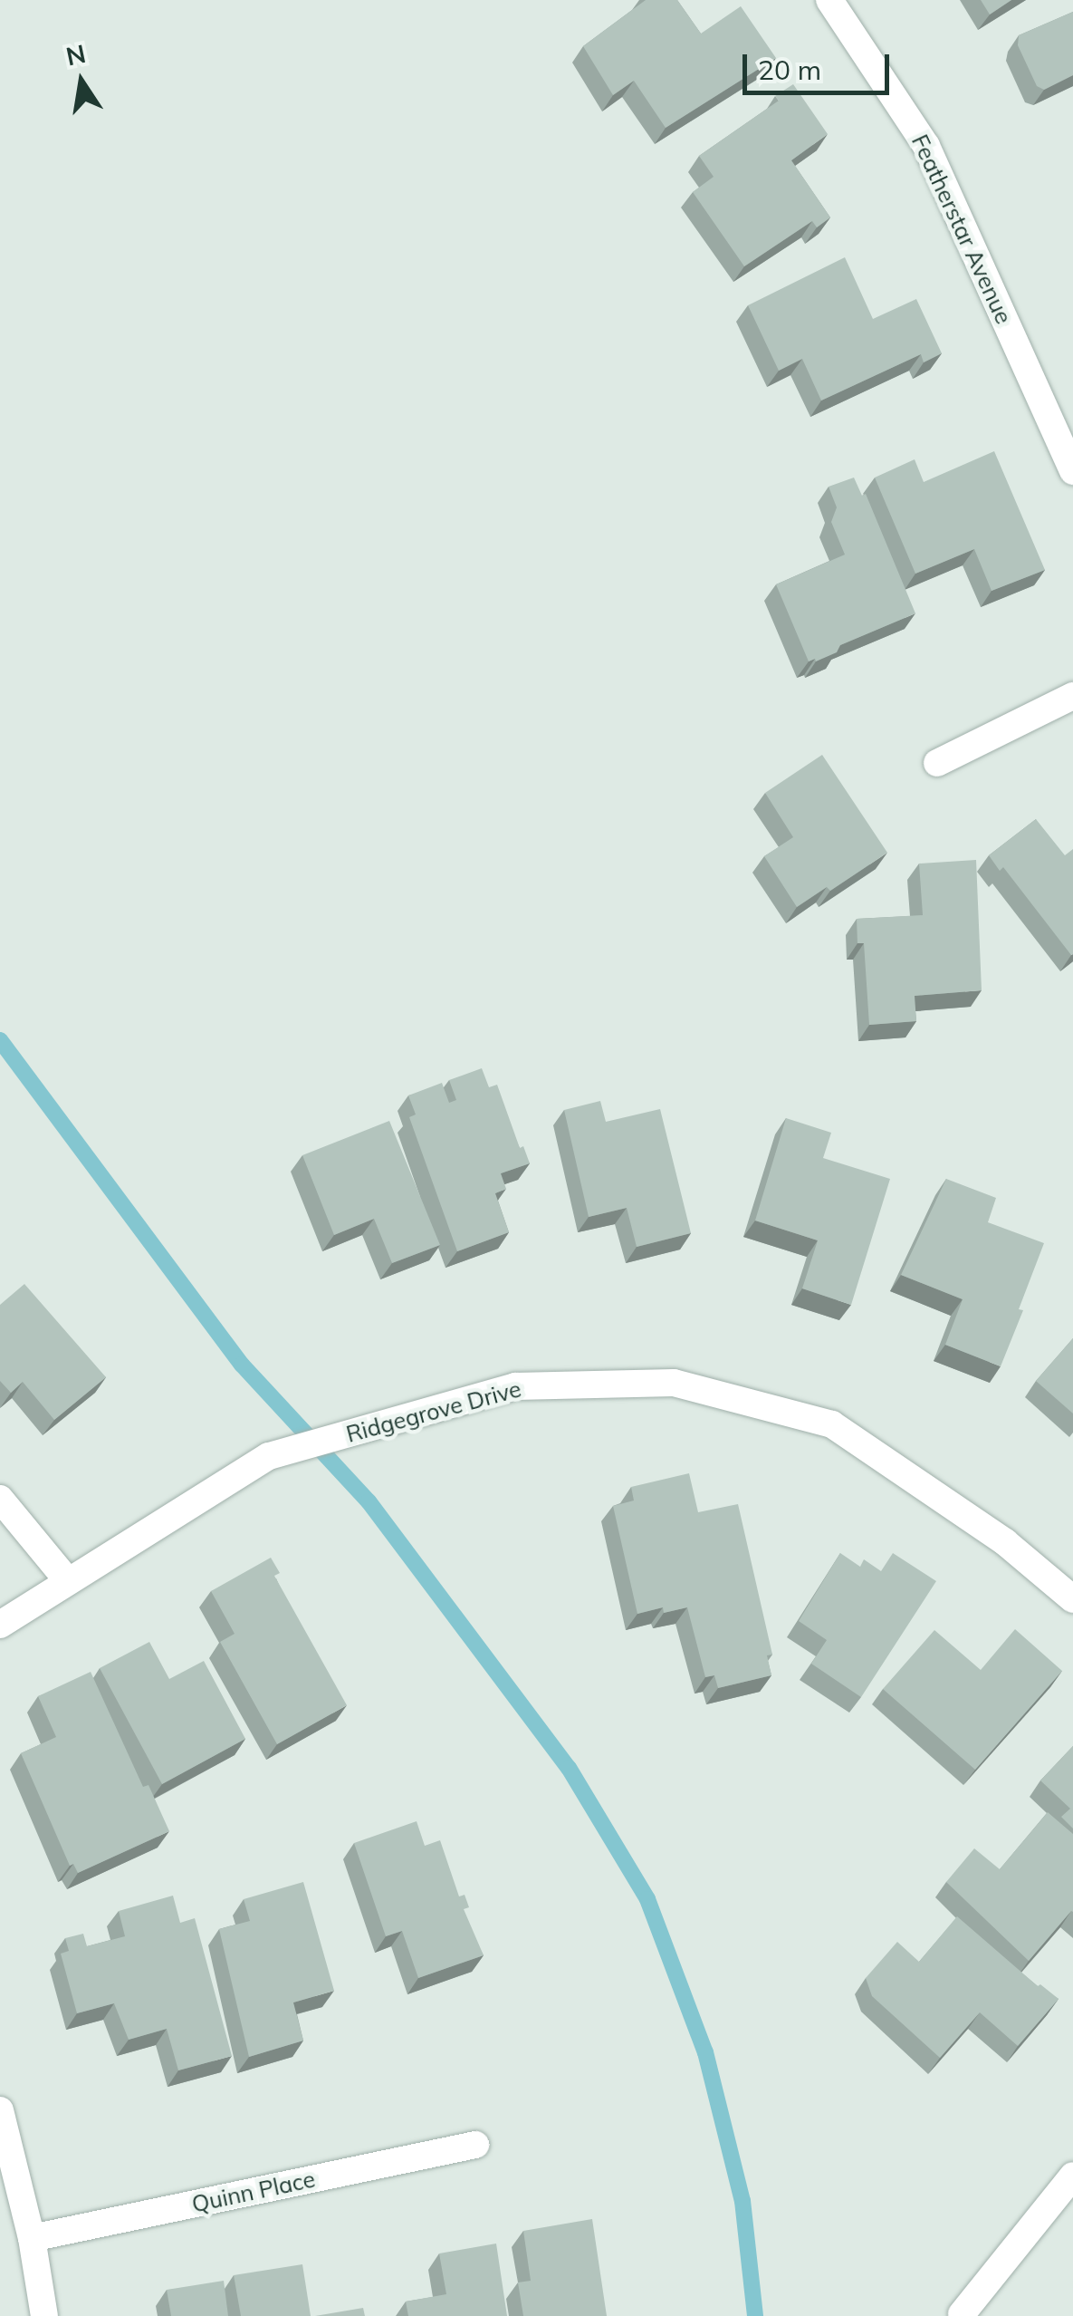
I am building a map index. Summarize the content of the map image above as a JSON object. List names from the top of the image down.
{
  "streets": {
    "street": ["Featherstar Avenue", "Ridgegrove Drive", "Quinn Place"]
  },
  "scale_bar": "20 m",
  "north": "top"
}
